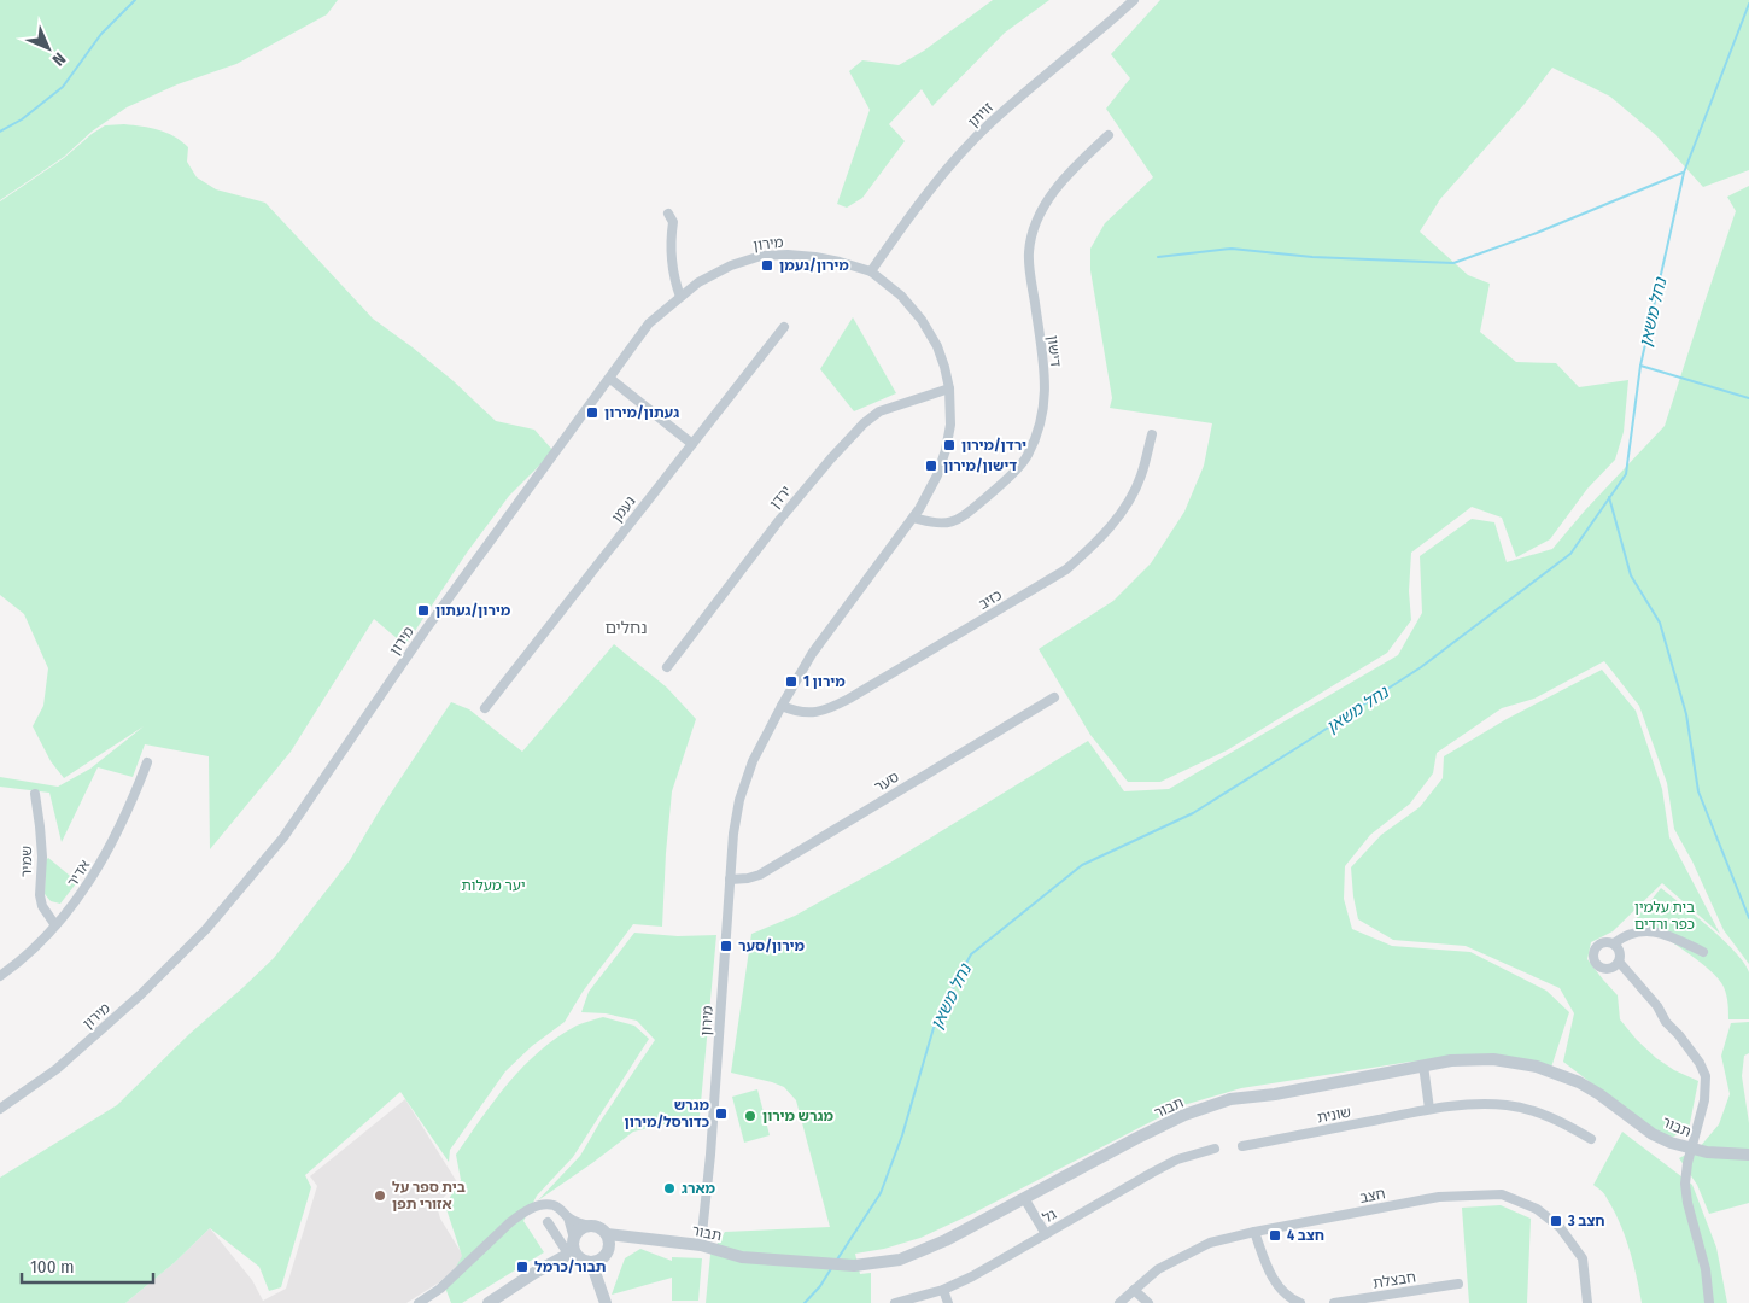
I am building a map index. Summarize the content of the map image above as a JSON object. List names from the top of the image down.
{
  "streets": {
    "street": [
      "זויתן",
      "מירון",
      "דישון",
      "ירדן",
      "נעמן",
      "כזיב",
      "סער",
      "שמיר",
      "אדיר",
      "תבור",
      "שונית",
      "חצב",
      "גל",
      "חבצלת"
    ]
  },
  "crossings": [
    ["זויתן", "מירון"],
    ["מירון", "דישון"],
    ["מירון", "ירדן"],
    ["מירון", "כזיב"],
    ["מירון", "סער"],
    ["מירון", "תבור"],
    ["שמיר", "אדיר"]
  ],
  "districts": ["נחלים"],
  "water": ["נחל משאן"],
  "parks": ["יער מעלות", "בית עלמין כפר ורדים"],
  "places": {
    "transit": [
      "מירון/נעמן",
      "געתון/מירון",
      "ירדן/מירון",
      "דישון/מירון",
      "מירון/געתון",
      "מירון 1",
      "מירון/סער",
      "מגרש כדורסל/מירון",
      "חצב 3",
      "חצב 4",
      "תבור/כרמל"
    ],
    "other": ["מגרש מירון", "מארג", "בית ספר על אזורי תפן"]
  },
  "scale_bar": "100 m",
  "north": "bottom right"
}
